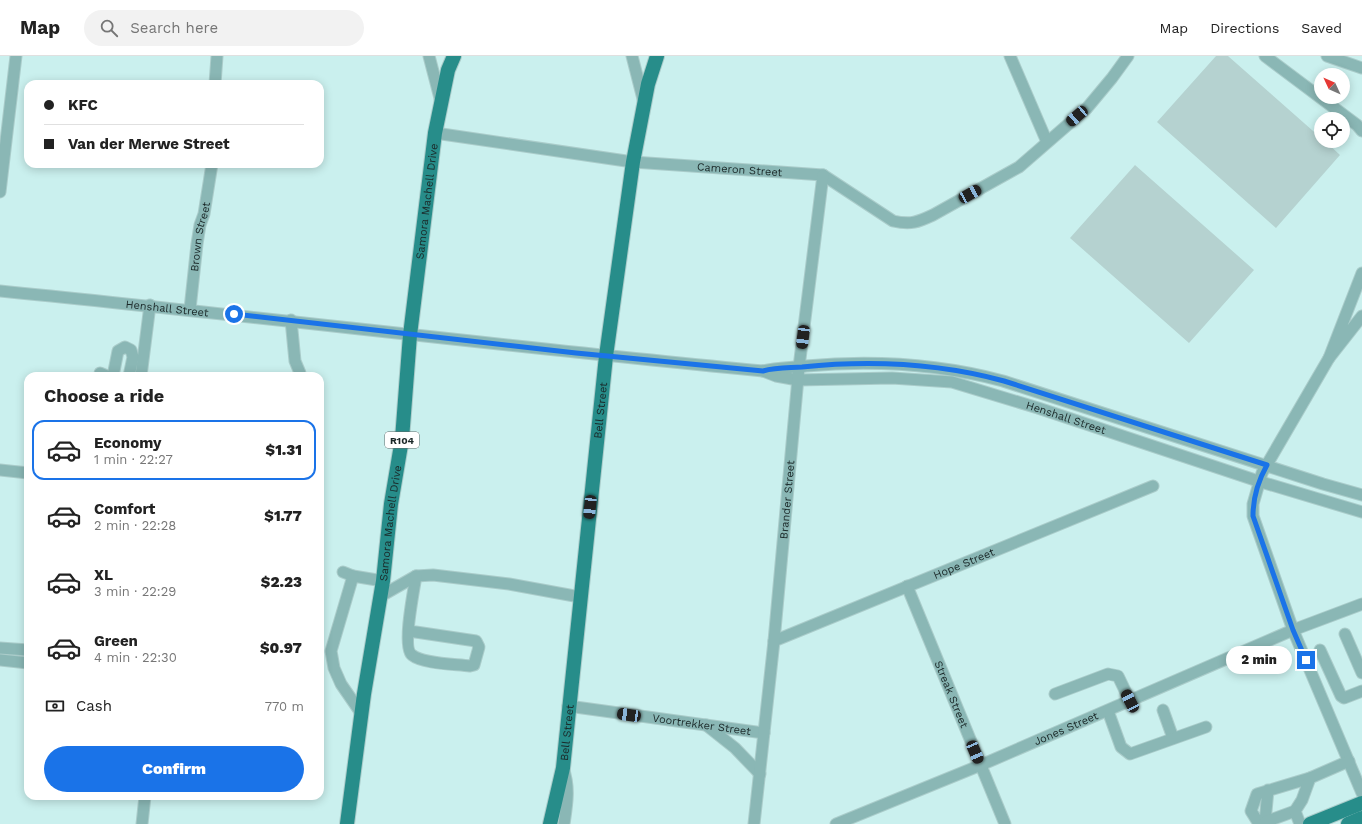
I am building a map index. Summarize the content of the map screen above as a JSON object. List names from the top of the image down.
{
  "streets": {
    "main road": ["Samora Machell Drive", "Bell Street", "R104"],
    "street": [
      "Cameron Street",
      "Brown Street",
      "Henshall Street",
      "Brander Street",
      "Hope Street",
      "Streak Street",
      "Voortrekker Street",
      "Jones Street"
    ]
  },
  "crossings": [
    ["Cameron Street", "Samora Machell Drive"],
    ["Cameron Street", "Bell Street"],
    ["Cameron Street", "Brander Street"],
    ["Samora Machell Drive", "Henshall Street"],
    ["Brown Street", "Henshall Street"],
    ["Henshall Street", "Bell Street"],
    ["Henshall Street", "Brander Street"],
    ["Bell Street", "Voortrekker Street"],
    ["Brander Street", "Hope Street"],
    ["Brander Street", "Voortrekker Street"],
    ["Hope Street", "Streak Street"],
    ["Streak Street", "Jones Street"]
  ],
  "north": "top left",
  "page": {
    "header": "Map",
    "search": "Search here",
    "nav": ["Map", "Directions", "Saved"],
    "banner": ["KFC", "Van der Merwe Street"],
    "heading": "Choose a ride",
    "list": [
      {
        "name": "Economy",
        "note": "1 min · 22:27",
        "value": "$1.31"
      },
      {
        "name": "Comfort",
        "note": "2 min · 22:28",
        "value": "$1.77"
      },
      {
        "name": "XL",
        "note": "3 min · 22:29",
        "value": "$2.23"
      },
      {
        "name": "Green",
        "note": "4 min · 22:30",
        "value": "$0.97"
      }
    ],
    "bubble": "2 min",
    "pay": ["Cash", "770 m"],
    "buttons": "Confirm"
  }
}
